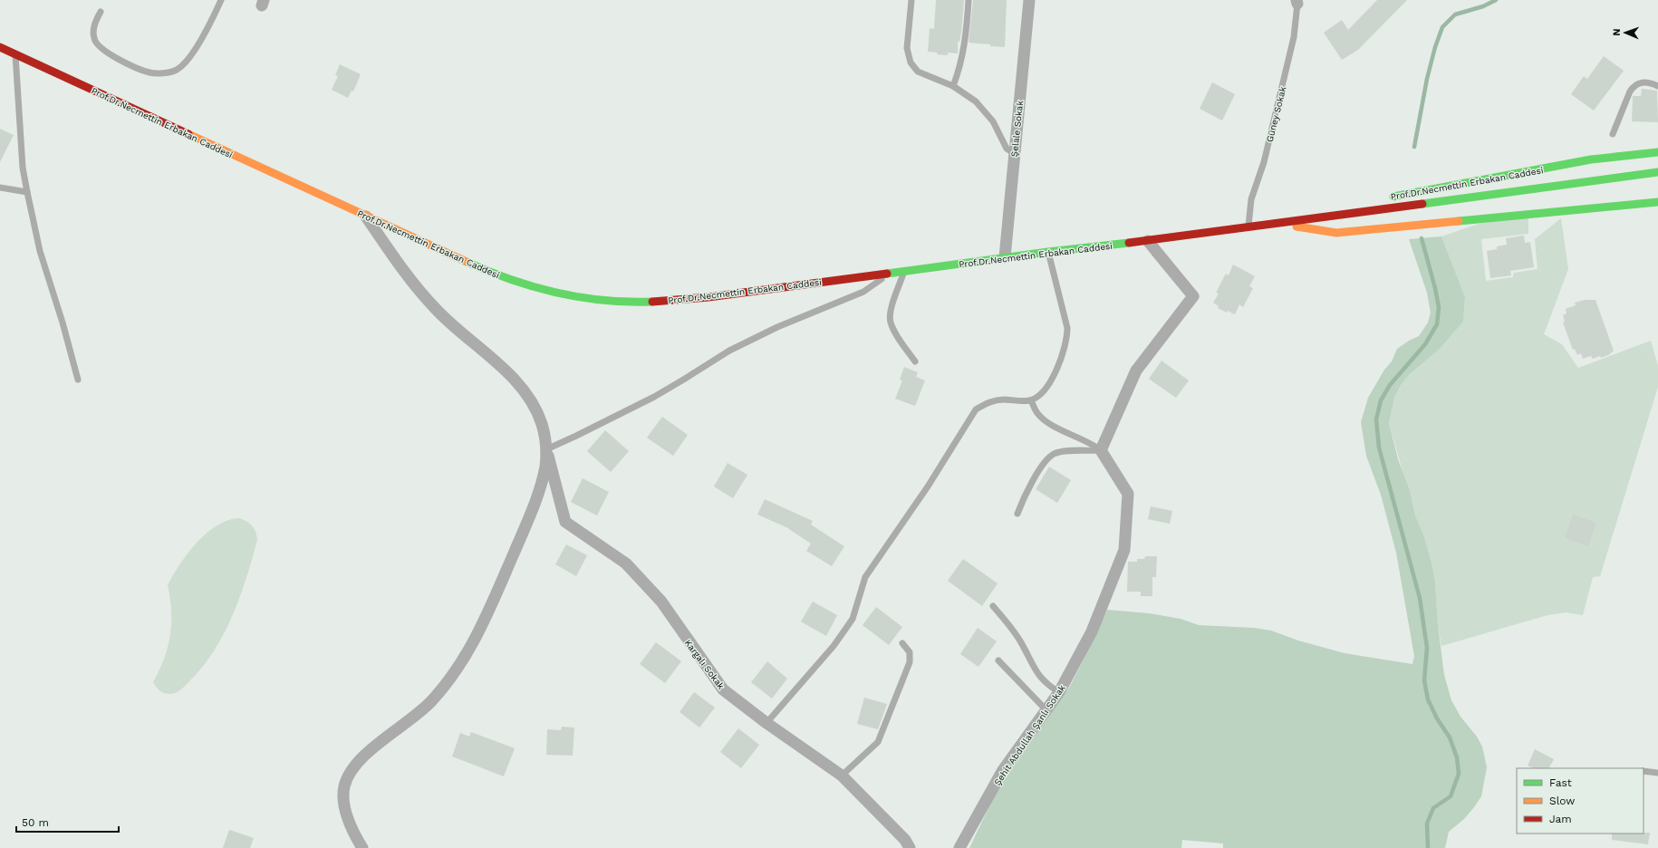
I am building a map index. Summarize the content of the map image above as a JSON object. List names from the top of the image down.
{
  "streets": {
    "main road": ["Prof.Dr.Necmettin Erbakan Caddesi"],
    "street": ["Şelale Sokak", "Kargalı Sokak", "Şehit Abdullah Şanlı Sokak"],
    "lane": ["Güney Sokak"]
  },
  "crossings": [
    ["Güney Sokak", "Prof.Dr.Necmettin Erbakan Caddesi"],
    ["Prof.Dr.Necmettin Erbakan Caddesi", "Şelale Sokak"]
  ],
  "legend": ["Fast", "Slow", "Jam"],
  "scale_bar": "50 m",
  "north": "left"
}
